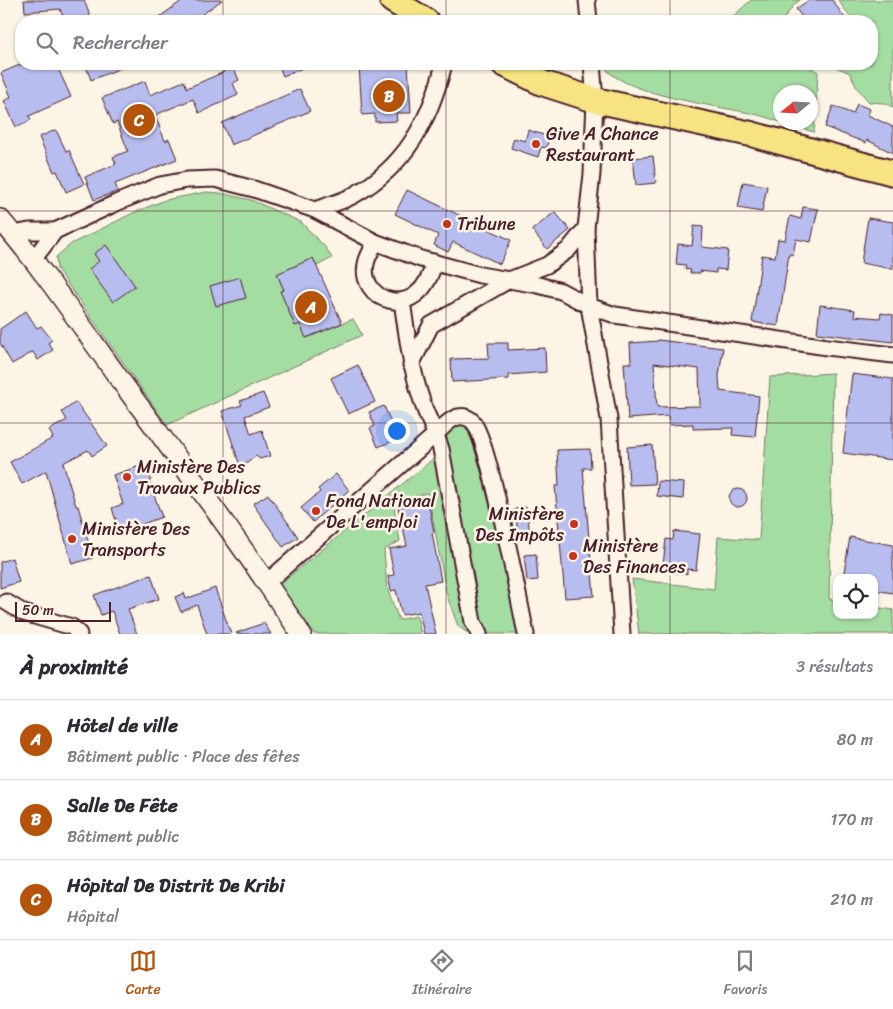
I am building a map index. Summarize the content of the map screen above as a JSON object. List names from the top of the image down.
{
  "places": [
    "Give A Chance Restaurant",
    "Tribune",
    "Ministère Des Travaux Publics",
    "Fond National De L'emploi",
    "Ministère Des Impôts",
    "Ministère Des Transports",
    "Ministère Des Finances"
  ],
  "scale_bar": "50 m",
  "north": "left",
  "page": {
    "search": "Rechercher",
    "pins": ["B", "C", "A"],
    "scale": "50 m",
    "heading": ["À proximité", "3 résultats"],
    "list": [
      {
        "mark": "A",
        "name": "Hôtel de ville",
        "note": "Bâtiment public · Place des fêtes",
        "value": "80 m"
      },
      {
        "mark": "B",
        "name": "Salle De Fête",
        "note": "Bâtiment public",
        "value": "170 m"
      },
      {
        "mark": "C",
        "name": "Hôpital De Distrit De Kribi",
        "note": "Hôpital",
        "value": "210 m"
      }
    ],
    "nav": ["Carte", "Itinéraire", "Favoris"]
  }
}
